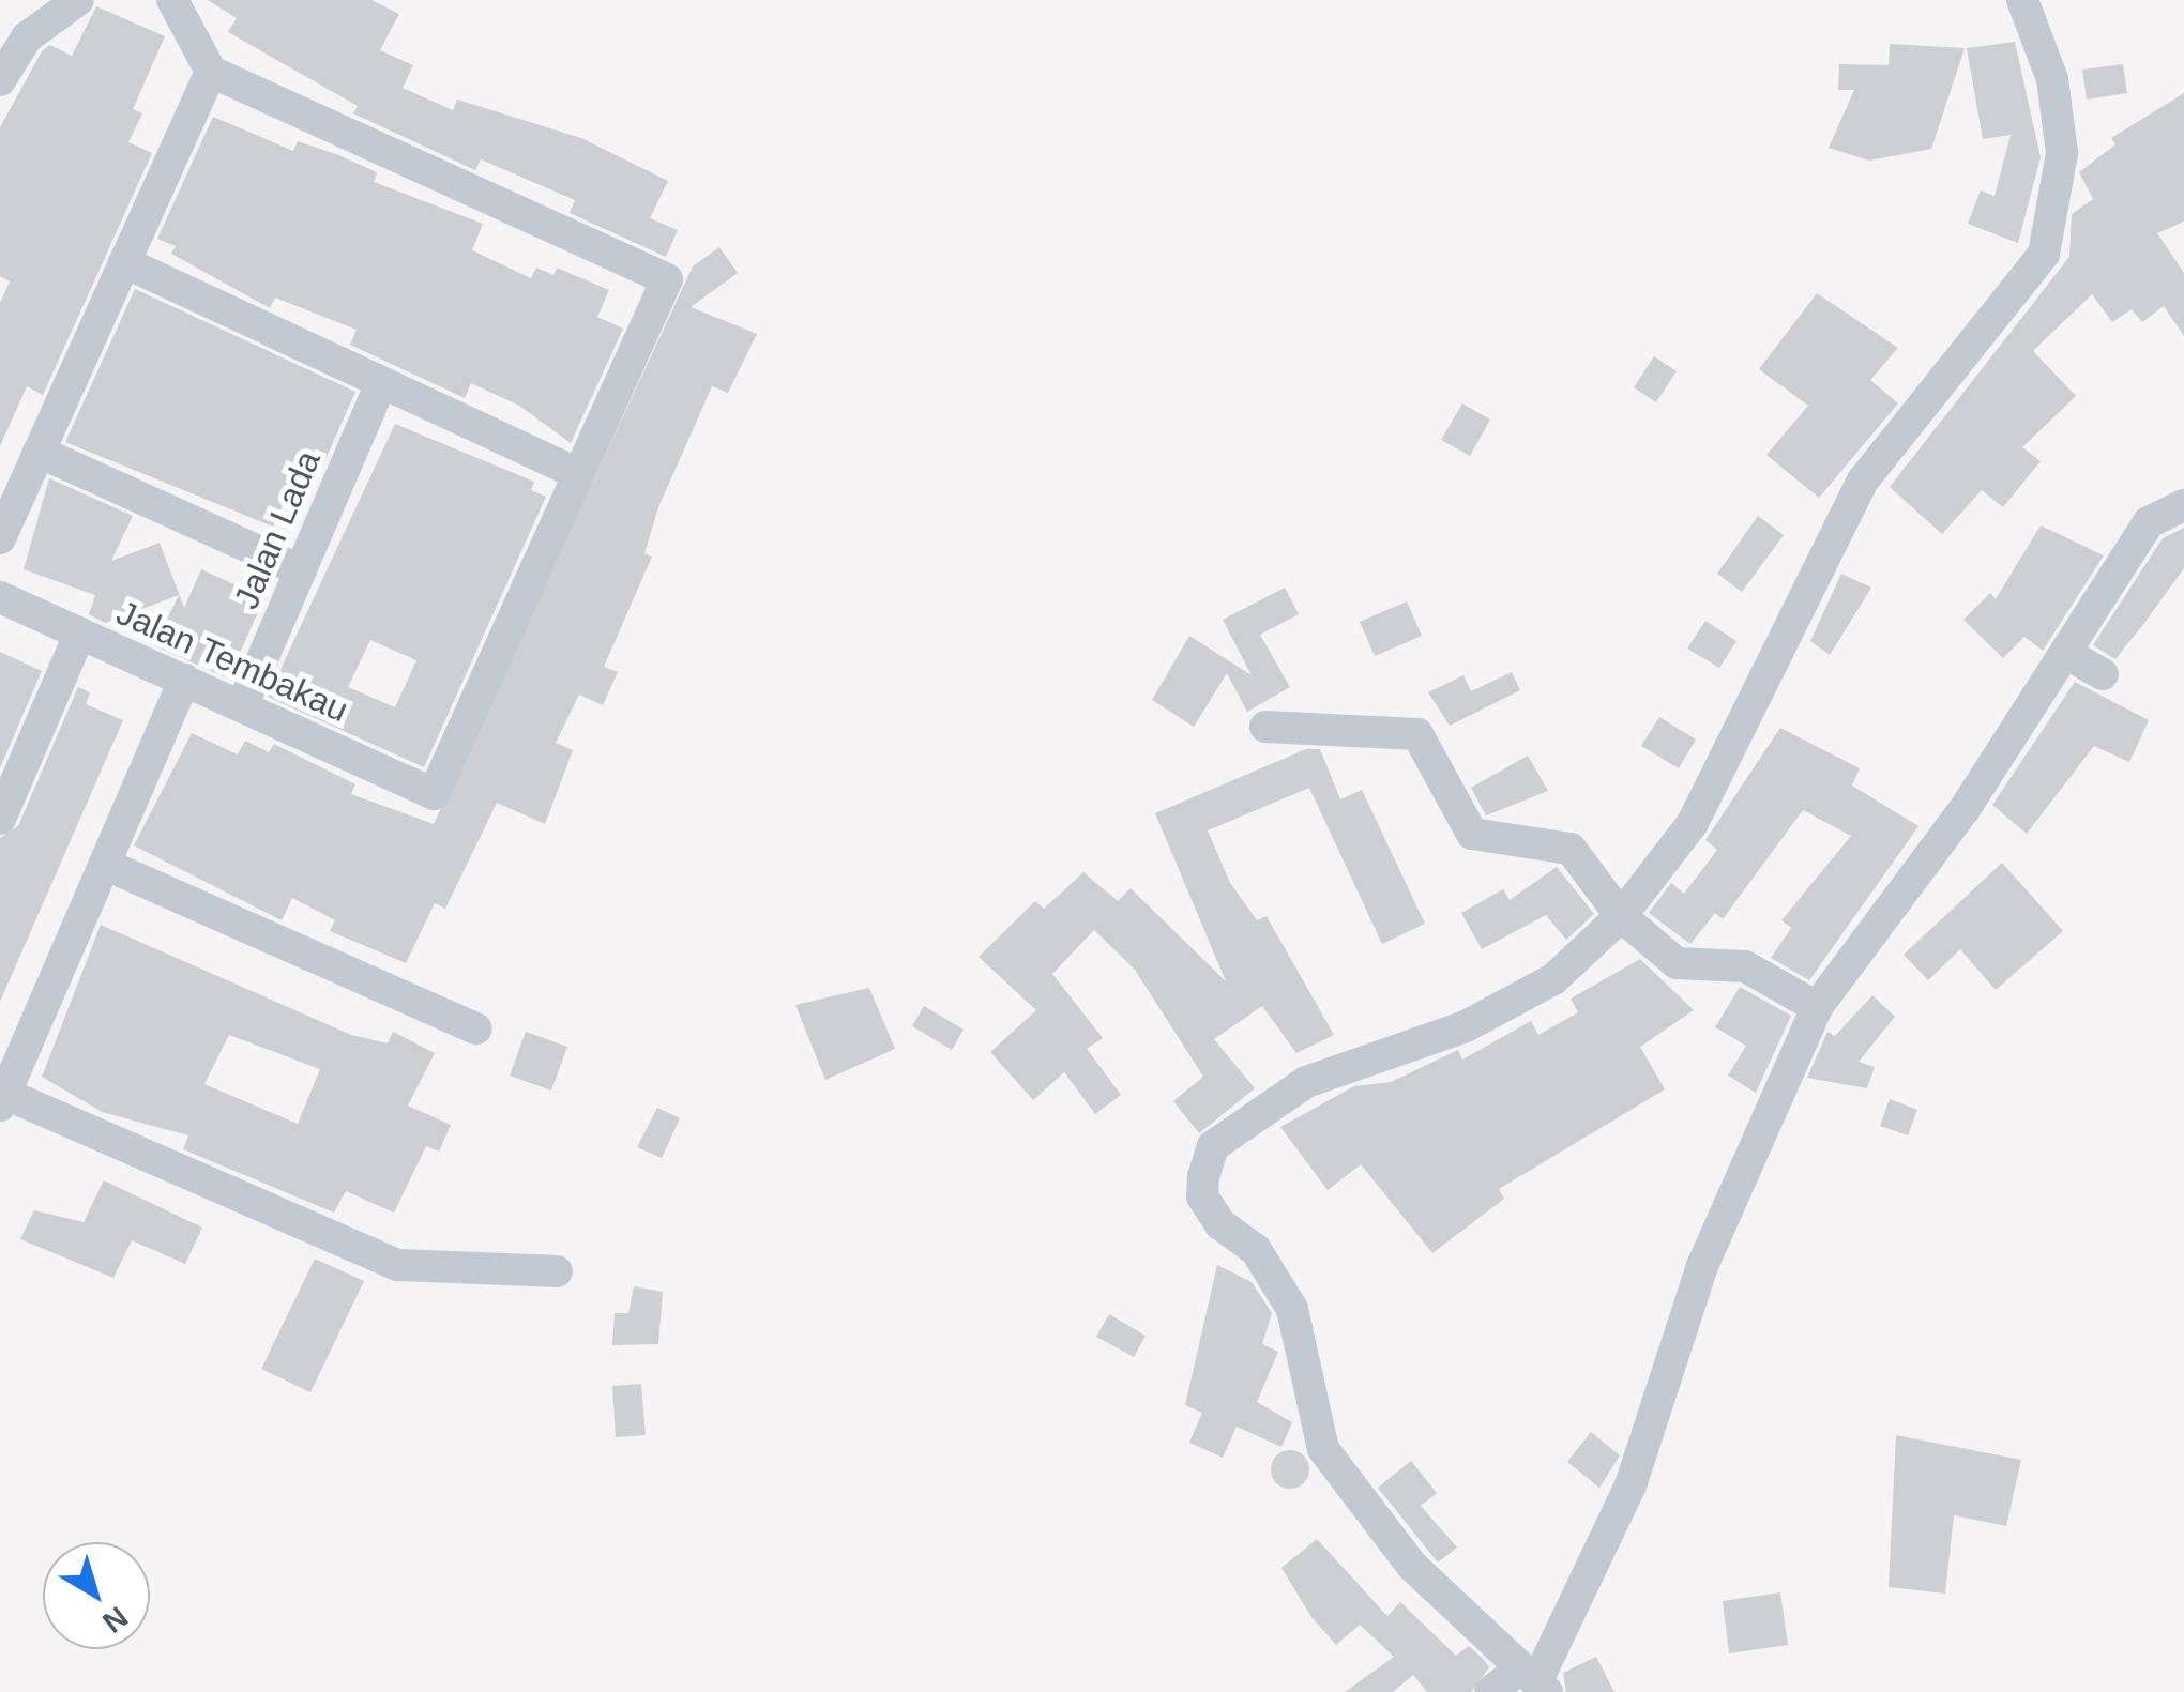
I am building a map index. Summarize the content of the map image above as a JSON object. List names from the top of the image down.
{
  "streets": {
    "street": ["Jalan Lada", "Jalan Tembakau"]
  },
  "crossings": [
    ["Jalan Lada", "Jalan Tembakau"]
  ],
  "north": "bottom right"
}
